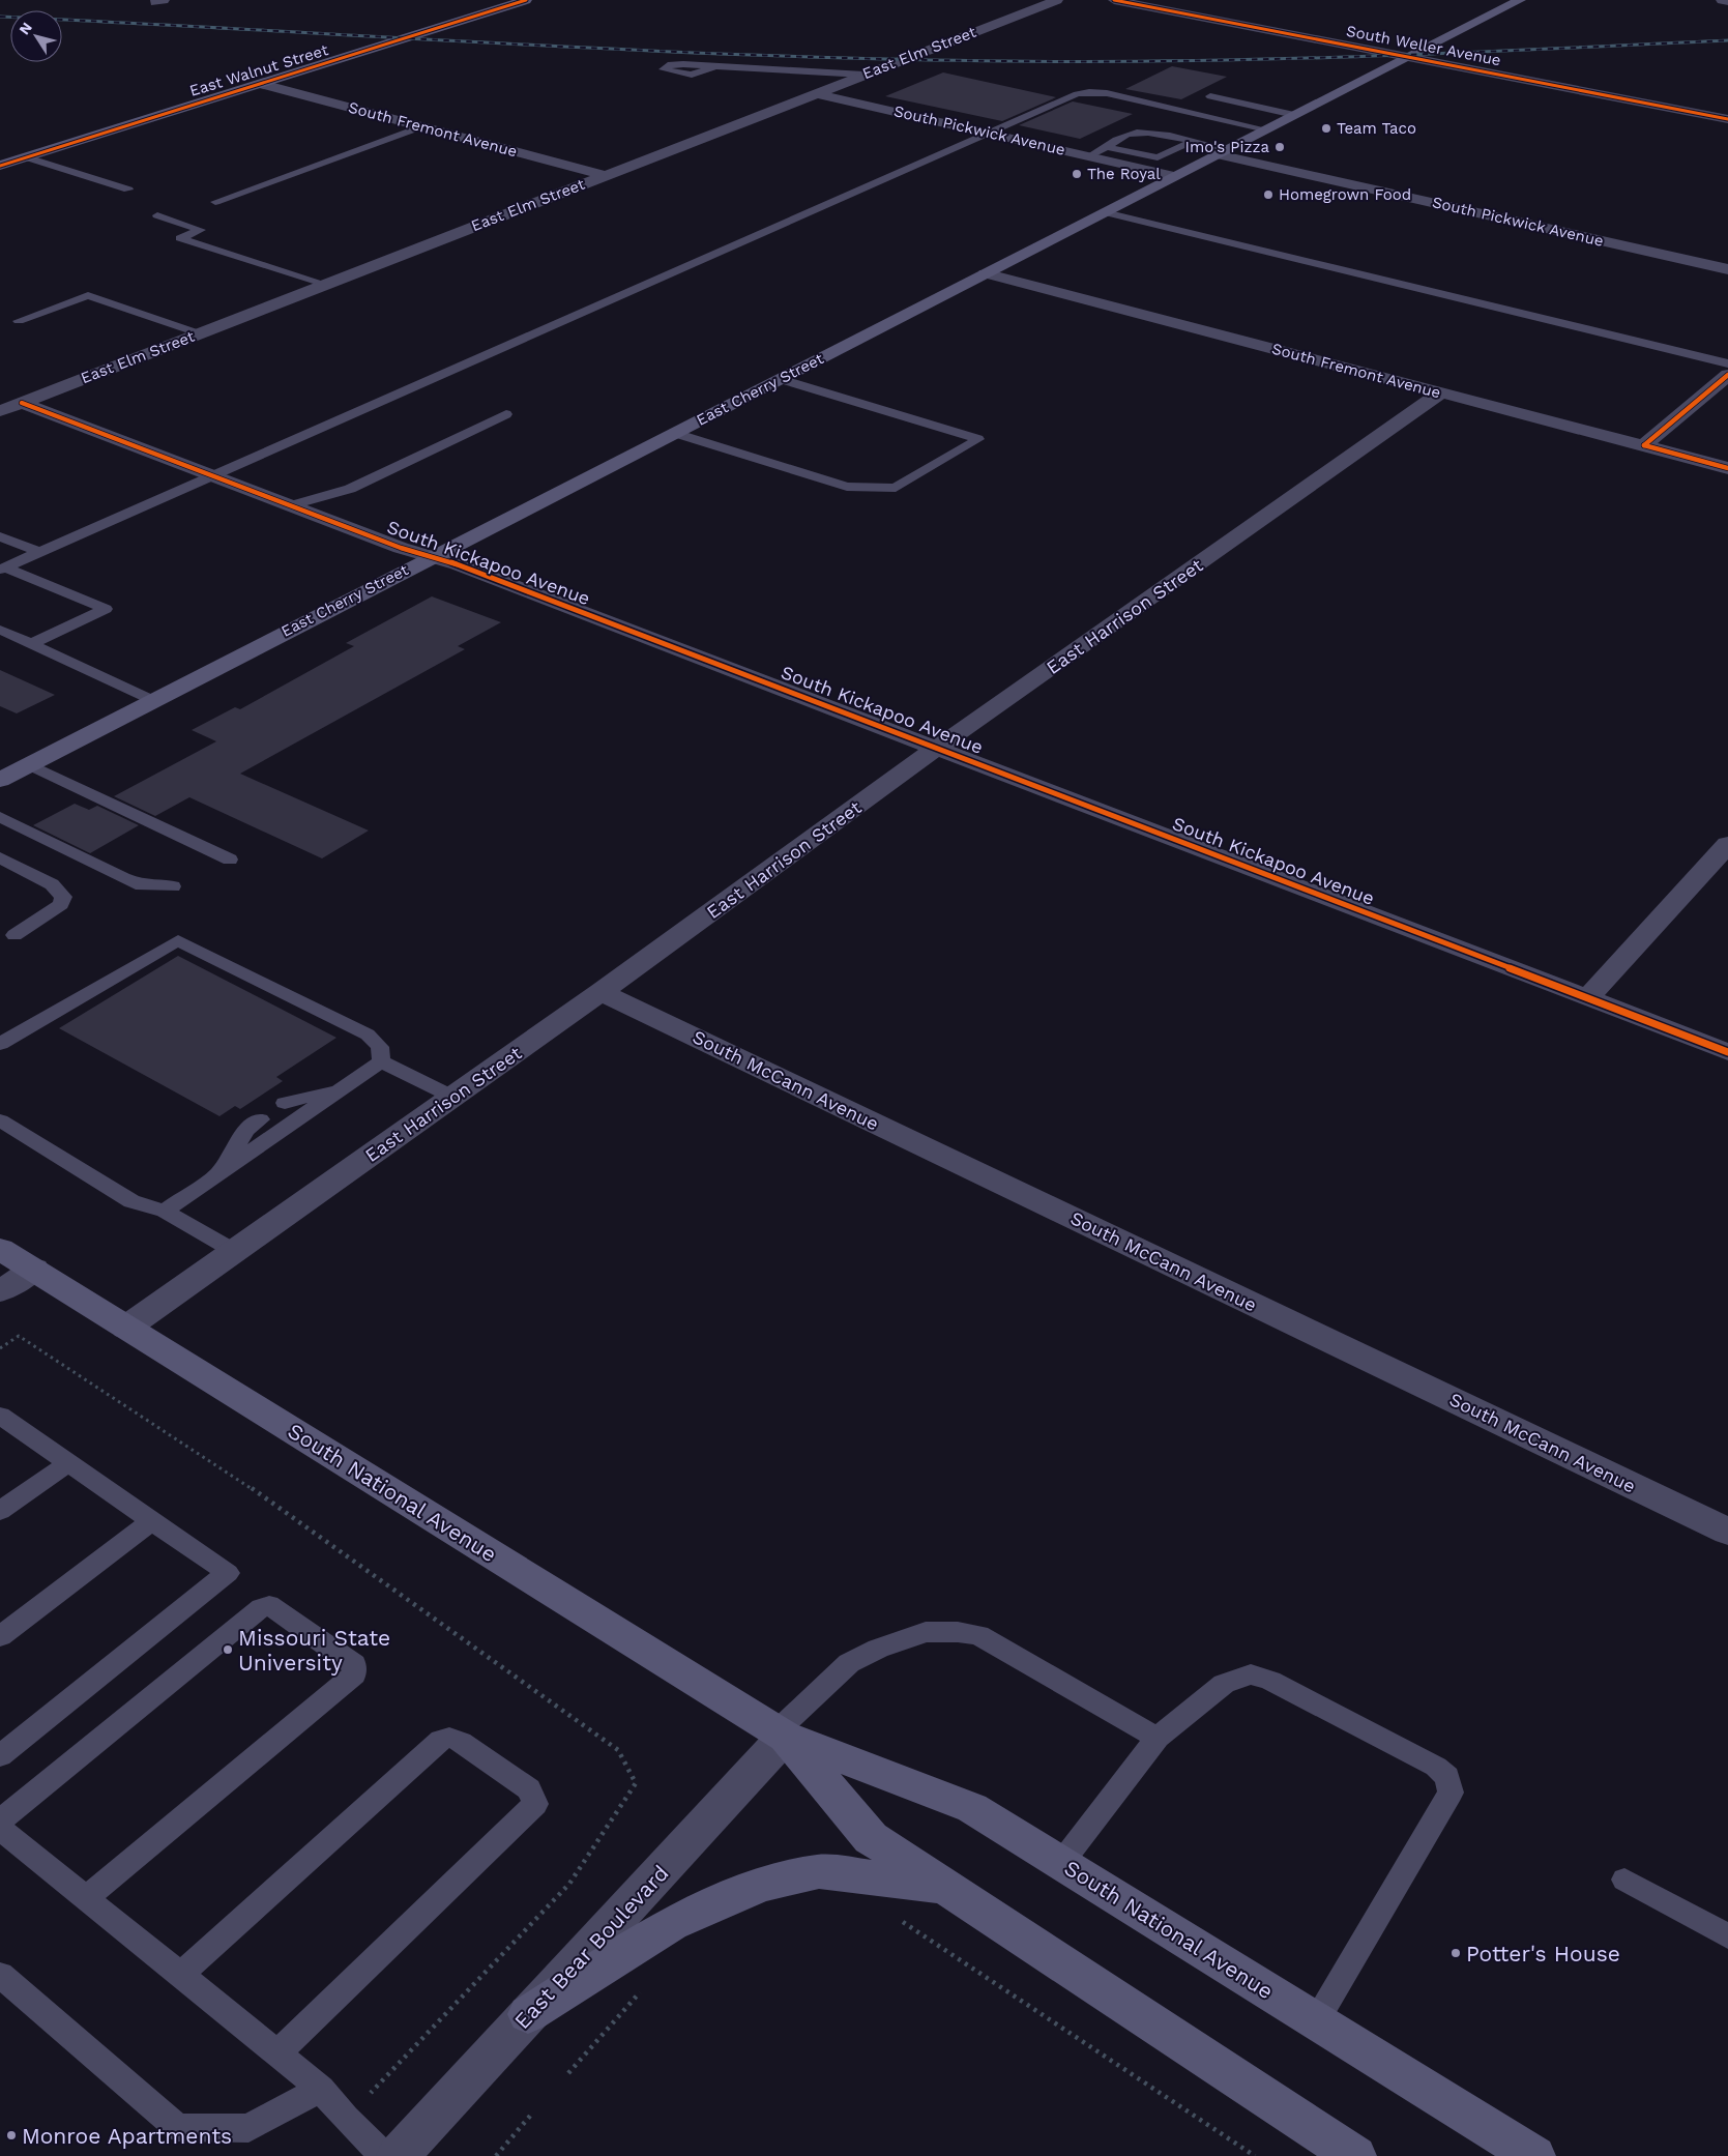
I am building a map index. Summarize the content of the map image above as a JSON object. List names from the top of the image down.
{
  "streets": {
    "street": [
      "South Weller Avenue",
      "East Elm Street",
      "East Walnut Street",
      "South Fremont Avenue",
      "South Pickwick Avenue",
      "East Cherry Street",
      "South Kickapoo Avenue",
      "East Harrison Street",
      "South McCann Avenue",
      "South National Avenue",
      "East Bear Boulevard"
    ]
  },
  "crossings": [
    ["South Weller Avenue", "East Cherry Street"],
    ["East Elm Street", "South Fremont Avenue"],
    ["East Elm Street", "South Pickwick Avenue"],
    ["East Elm Street", "South Kickapoo Avenue"],
    ["East Walnut Street", "South Fremont Avenue"],
    ["South Fremont Avenue", "East Cherry Street"],
    ["South Fremont Avenue", "East Harrison Street"],
    ["South Pickwick Avenue", "East Cherry Street"],
    ["East Cherry Street", "South Kickapoo Avenue"],
    ["South Kickapoo Avenue", "East Harrison Street"],
    ["East Harrison Street", "South McCann Avenue"],
    ["East Harrison Street", "South National Avenue"],
    ["South National Avenue", "East Bear Boulevard"]
  ],
  "places": [
    "Team Taco",
    "Imo's Pizza",
    "The Royal",
    "Homegrown Food",
    "Missouri State University",
    "Potter's House",
    "Monroe Apartments"
  ],
  "north": "top left"
}
